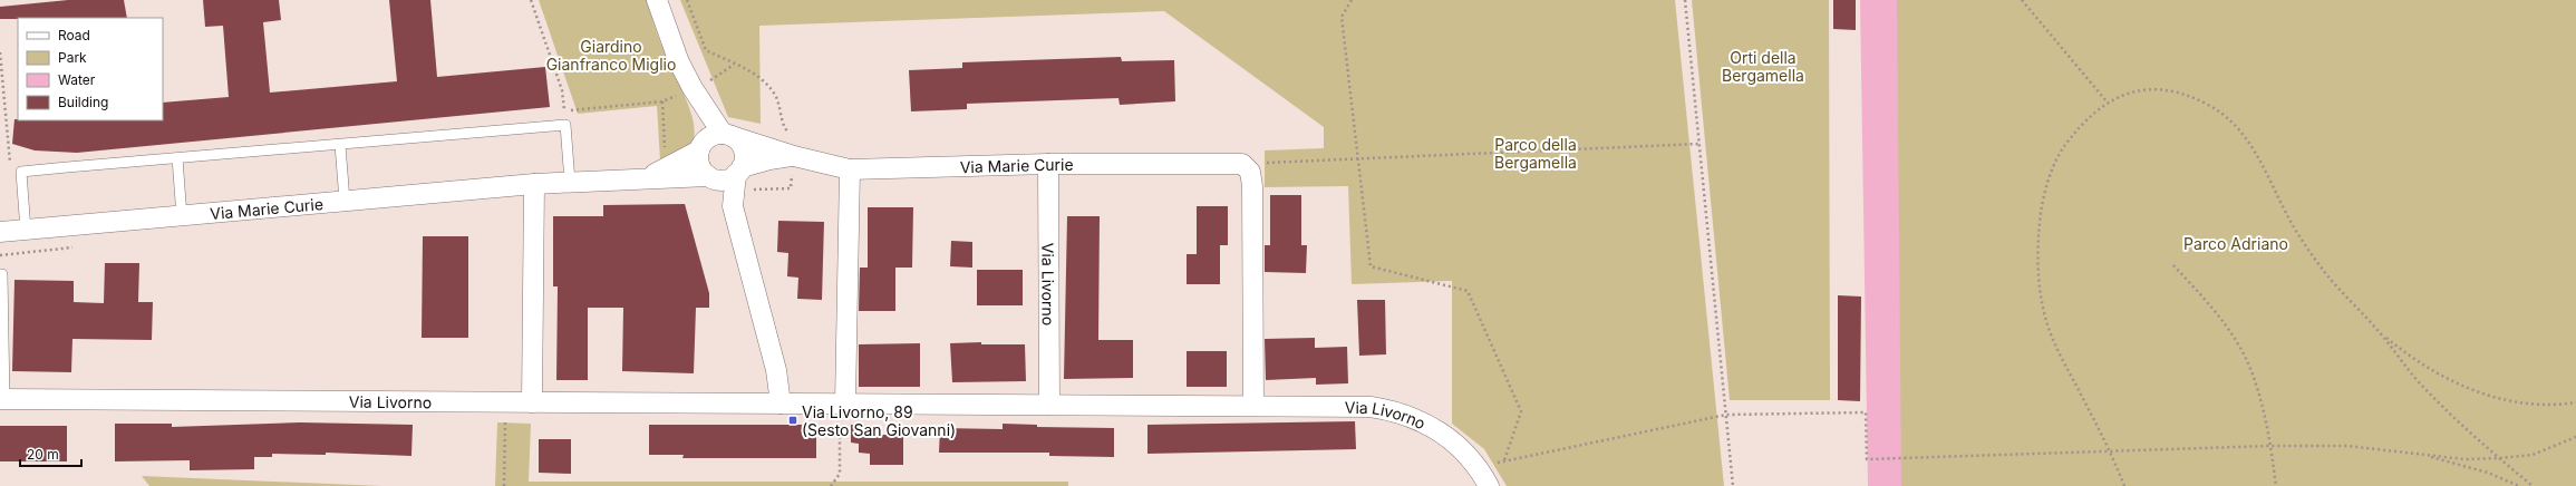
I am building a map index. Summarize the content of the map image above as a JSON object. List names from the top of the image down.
{
  "streets": {
    "street": ["Via Marie Curie", "Via Livorno"]
  },
  "crossings": [
    ["Via Marie Curie", "Via Livorno"]
  ],
  "parks": [
    "Giardino Gianfranco Miglio",
    "Orti della Bergamella",
    "Parco della Bergamella",
    "Parco Adriano"
  ],
  "places": {
    "transit": ["Via Livorno, 89 (Sesto San Giovanni)"]
  },
  "legend": [
    "Road",
    "Park",
    "Water",
    "Building"
  ],
  "scale_bar": "20 m"
}
